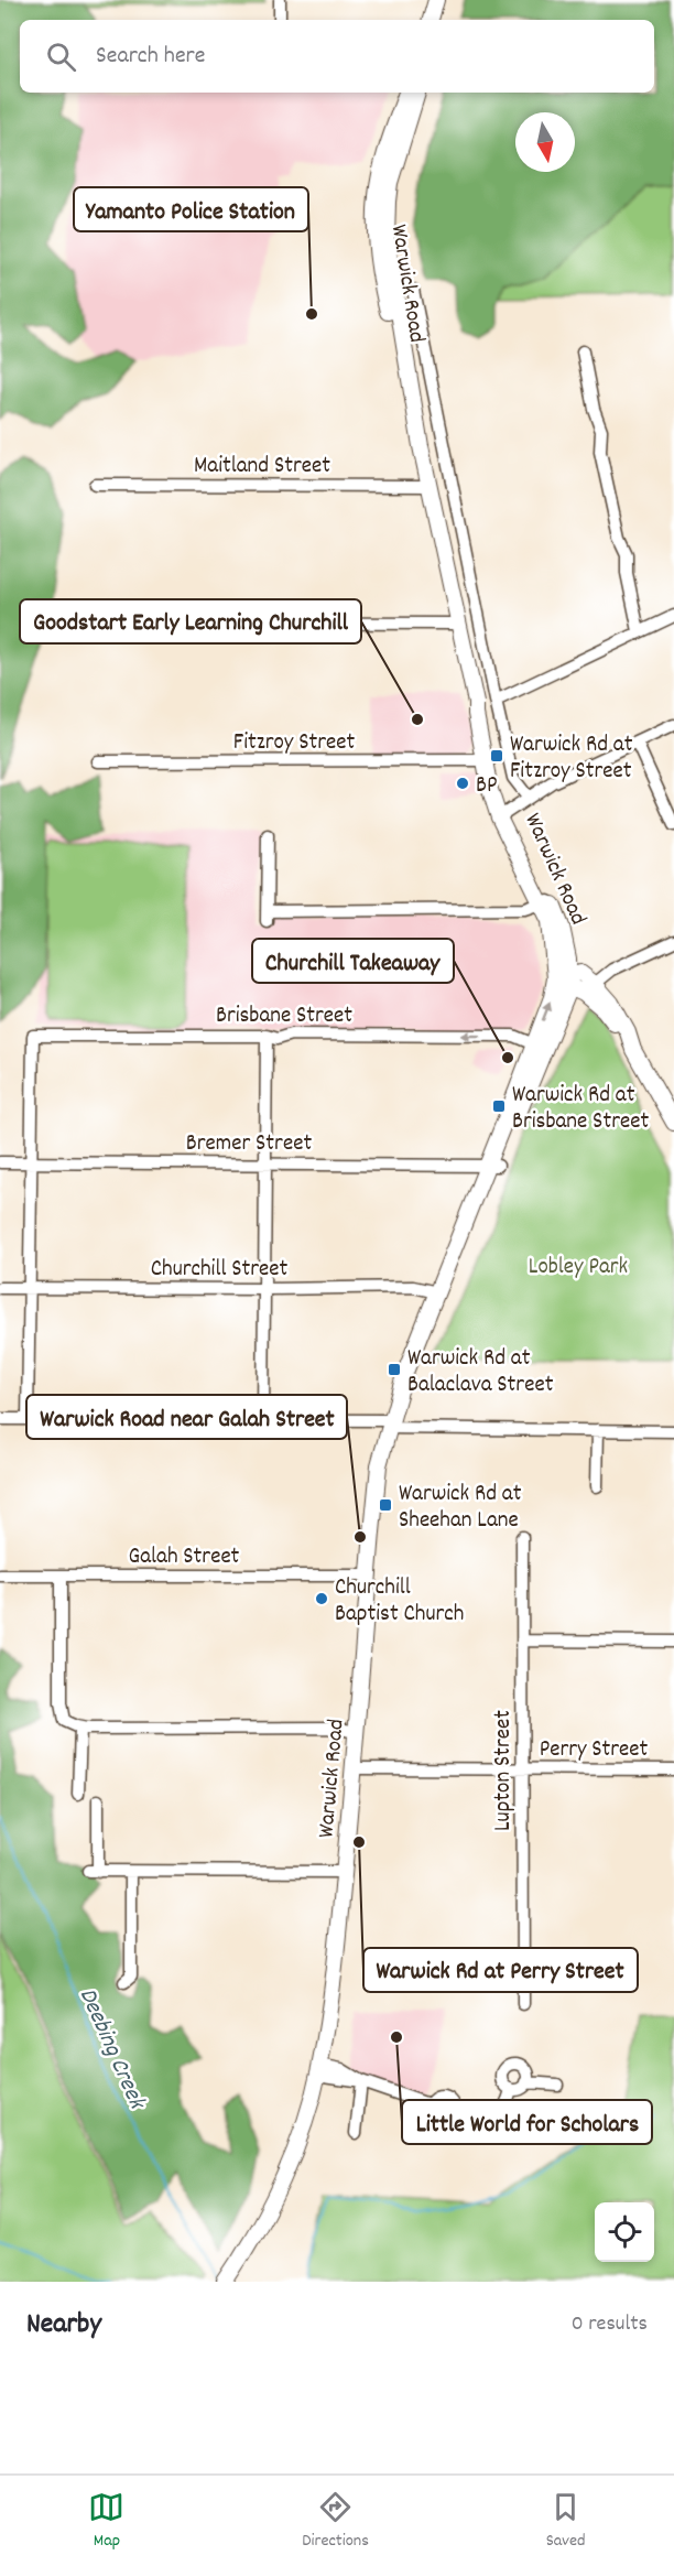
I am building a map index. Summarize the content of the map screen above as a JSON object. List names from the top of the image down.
{
  "streets": {
    "main road": ["Warwick Road"],
    "street": [
      "Maitland Street",
      "Fitzroy Street",
      "Brisbane Street",
      "Bremer Street",
      "Churchill Street",
      "Galah Street",
      "Perry Street",
      "Lupton Street"
    ]
  },
  "crossings": [
    ["Warwick Road", "Maitland Street"],
    ["Warwick Road", "Fitzroy Street"],
    ["Warwick Road", "Brisbane Street"],
    ["Warwick Road", "Bremer Street"],
    ["Warwick Road", "Churchill Street"],
    ["Warwick Road", "Galah Street"],
    ["Warwick Road", "Perry Street"],
    ["Brisbane Street", "Bremer Street"],
    ["Perry Street", "Lupton Street"]
  ],
  "one_way": ["Brisbane Street"],
  "water": ["Deebing Creek"],
  "parks": ["Lobley Park"],
  "places": {
    "other": [
      "Yamanto Police Station",
      "Goodstart Early Learning Churchill",
      "BP",
      "Churchill Takeaway",
      "Warwick Road near Galah Street",
      "Churchill Baptist Church",
      "Warwick Rd at Perry Street",
      "Little World for Scholars"
    ],
    "transit": [
      "Warwick Rd at Fitzroy Street",
      "Warwick Rd at Brisbane Street",
      "Warwick Rd at Balaclava Street",
      "Warwick Rd at Sheehan Lane"
    ]
  },
  "north": "bottom",
  "page": {
    "search": "Search here",
    "heading": ["Nearby", "0 results"],
    "nav": ["Map", "Directions", "Saved"]
  }
}
